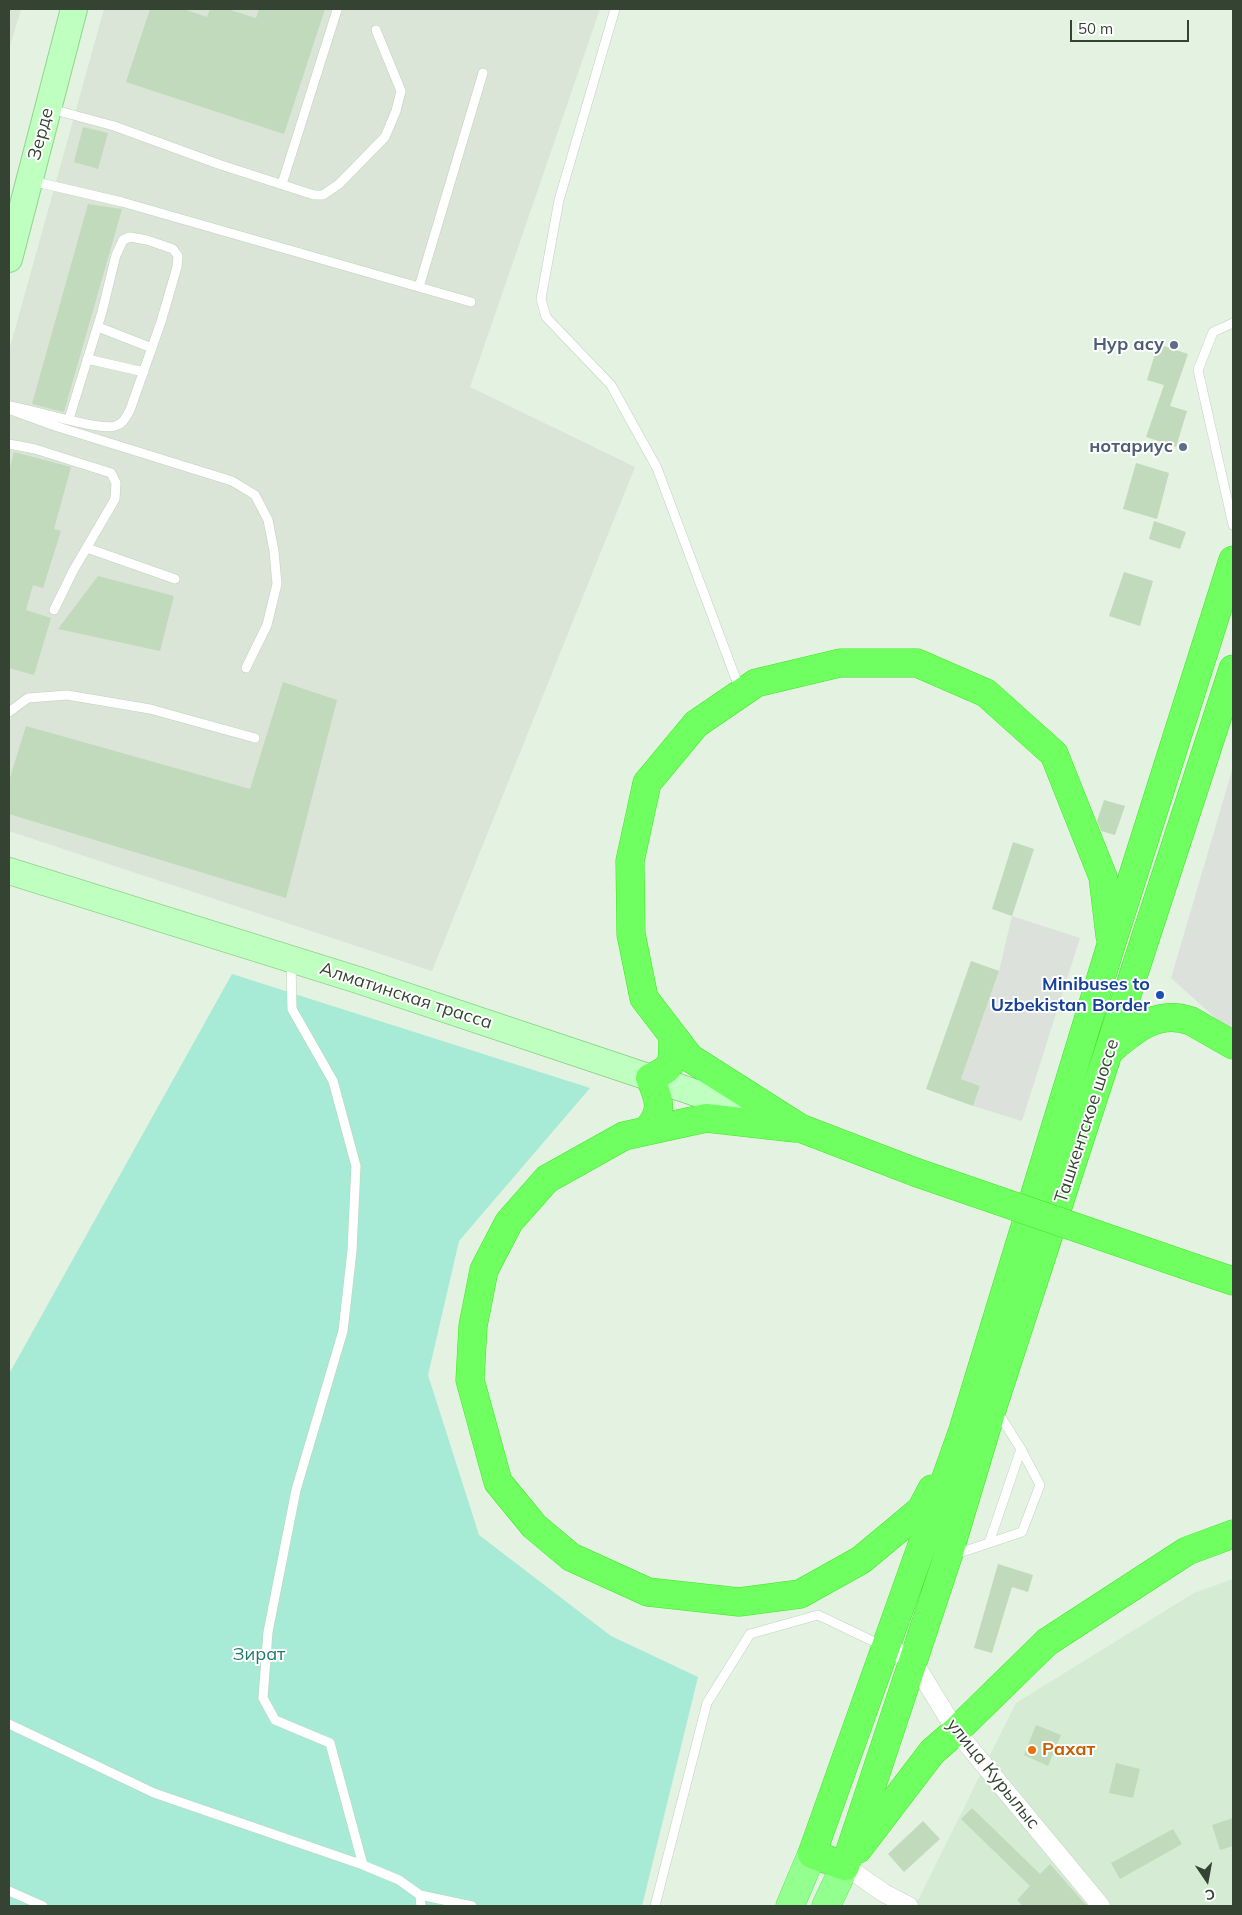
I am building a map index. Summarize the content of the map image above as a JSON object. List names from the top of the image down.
{
  "streets": {
    "highway": ["Ташкентское шоссе"],
    "street": ["Зерде", "Алматинская трасса", "улица Курылыс"]
  },
  "parks": ["Зират"],
  "places": [
    "Нур асу",
    "нотариус",
    "Minibuses to Uzbekistan Border",
    "Рахат"
  ],
  "scale_bar": "50 m",
  "north": "bottom"
}
